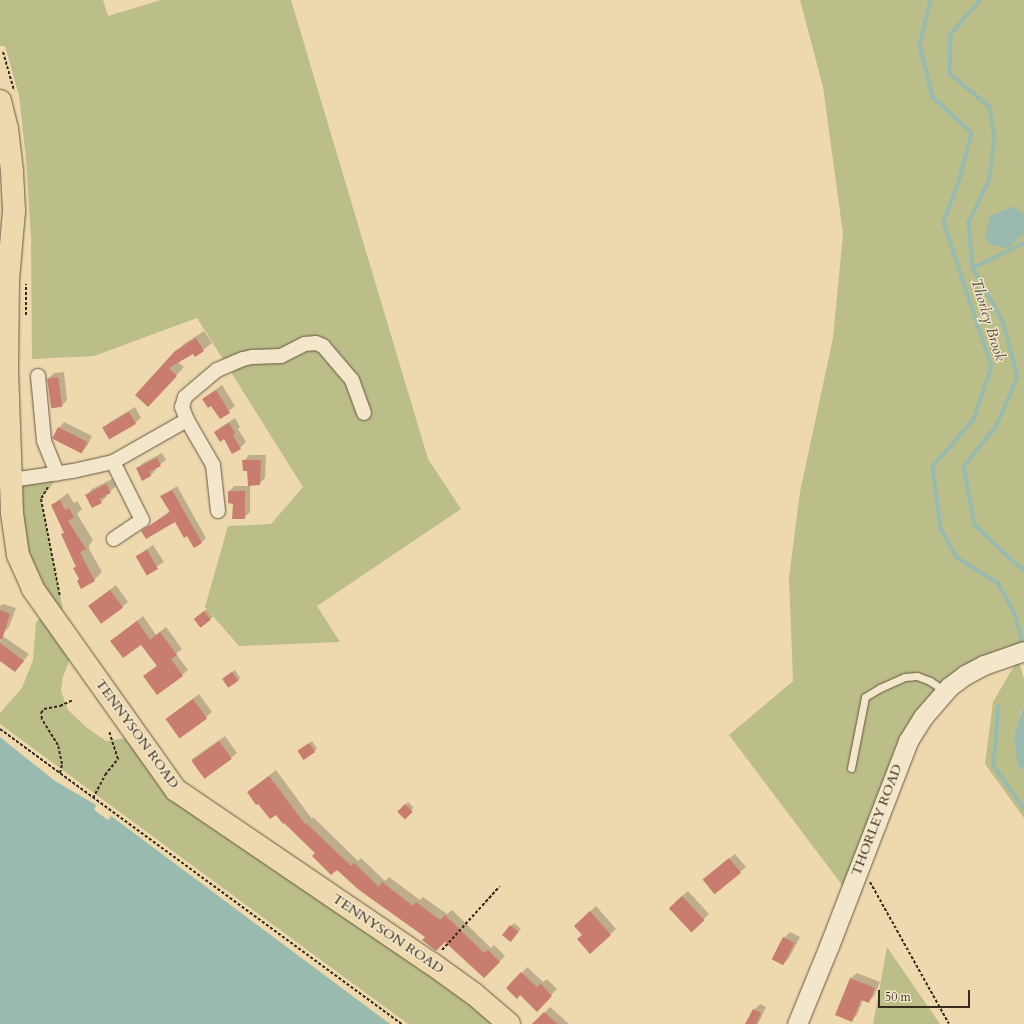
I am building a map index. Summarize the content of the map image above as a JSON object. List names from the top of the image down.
{
  "streets": {
    "main road": ["TENNYSON ROAD", "THORLEY ROAD"]
  },
  "water": ["Thorley Brook"],
  "scale_bar": "50 m"
}
